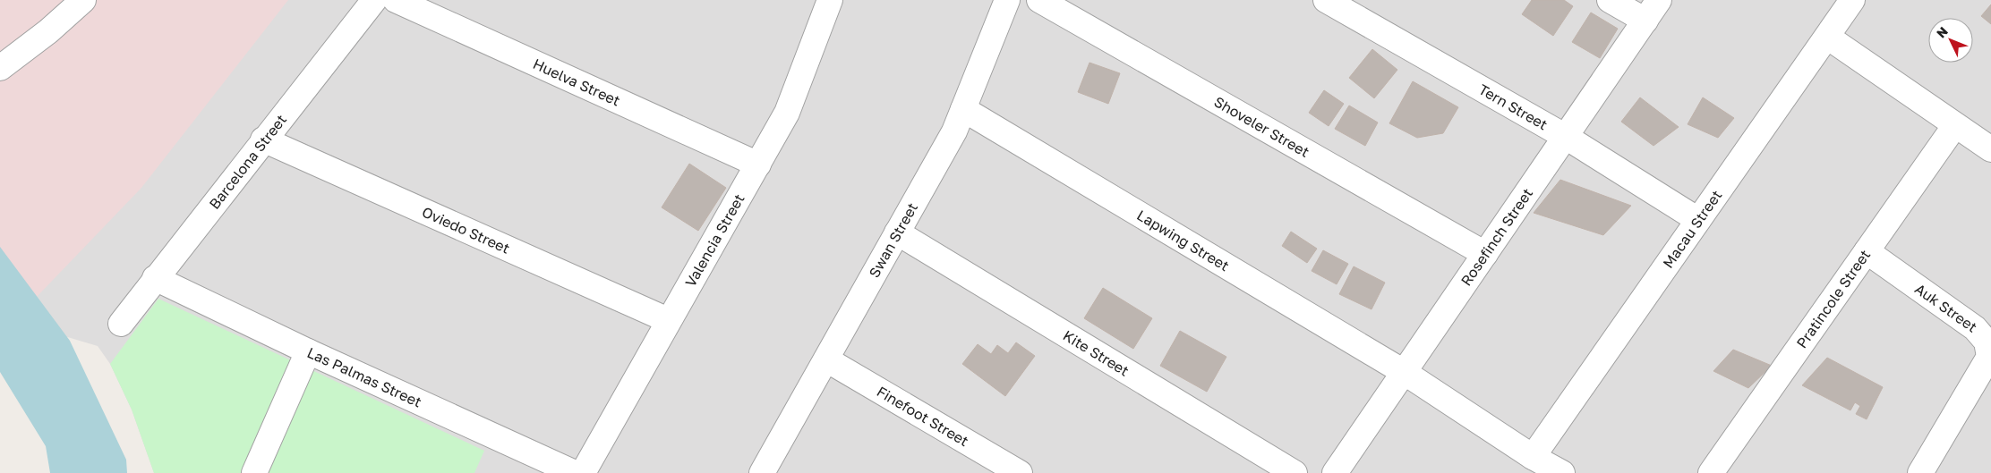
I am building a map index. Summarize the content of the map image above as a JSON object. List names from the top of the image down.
{
  "streets": {
    "street": [
      "Huelva Street",
      "Tern Street",
      "Shoveler Street",
      "Barcelona Street",
      "Macau Street",
      "Oviedo Street",
      "Rosefinch Street",
      "Valencia Street",
      "Swan Street",
      "Lapwing Street",
      "Pratincole Street",
      "Auk Street",
      "Kite Street",
      "Las Palmas Street",
      "Finefoot Street"
    ]
  },
  "crossings": [
    ["Huelva Street", "Valencia Street"],
    ["Tern Street", "Macau Street"],
    ["Tern Street", "Rosefinch Street"],
    ["Shoveler Street", "Rosefinch Street"],
    ["Barcelona Street", "Oviedo Street"],
    ["Barcelona Street", "Las Palmas Street"],
    ["Macau Street", "Lapwing Street"],
    ["Oviedo Street", "Valencia Street"],
    ["Rosefinch Street", "Lapwing Street"],
    ["Swan Street", "Lapwing Street"],
    ["Swan Street", "Kite Street"],
    ["Swan Street", "Finefoot Street"],
    ["Pratincole Street", "Auk Street"]
  ],
  "north": "top left"
}
